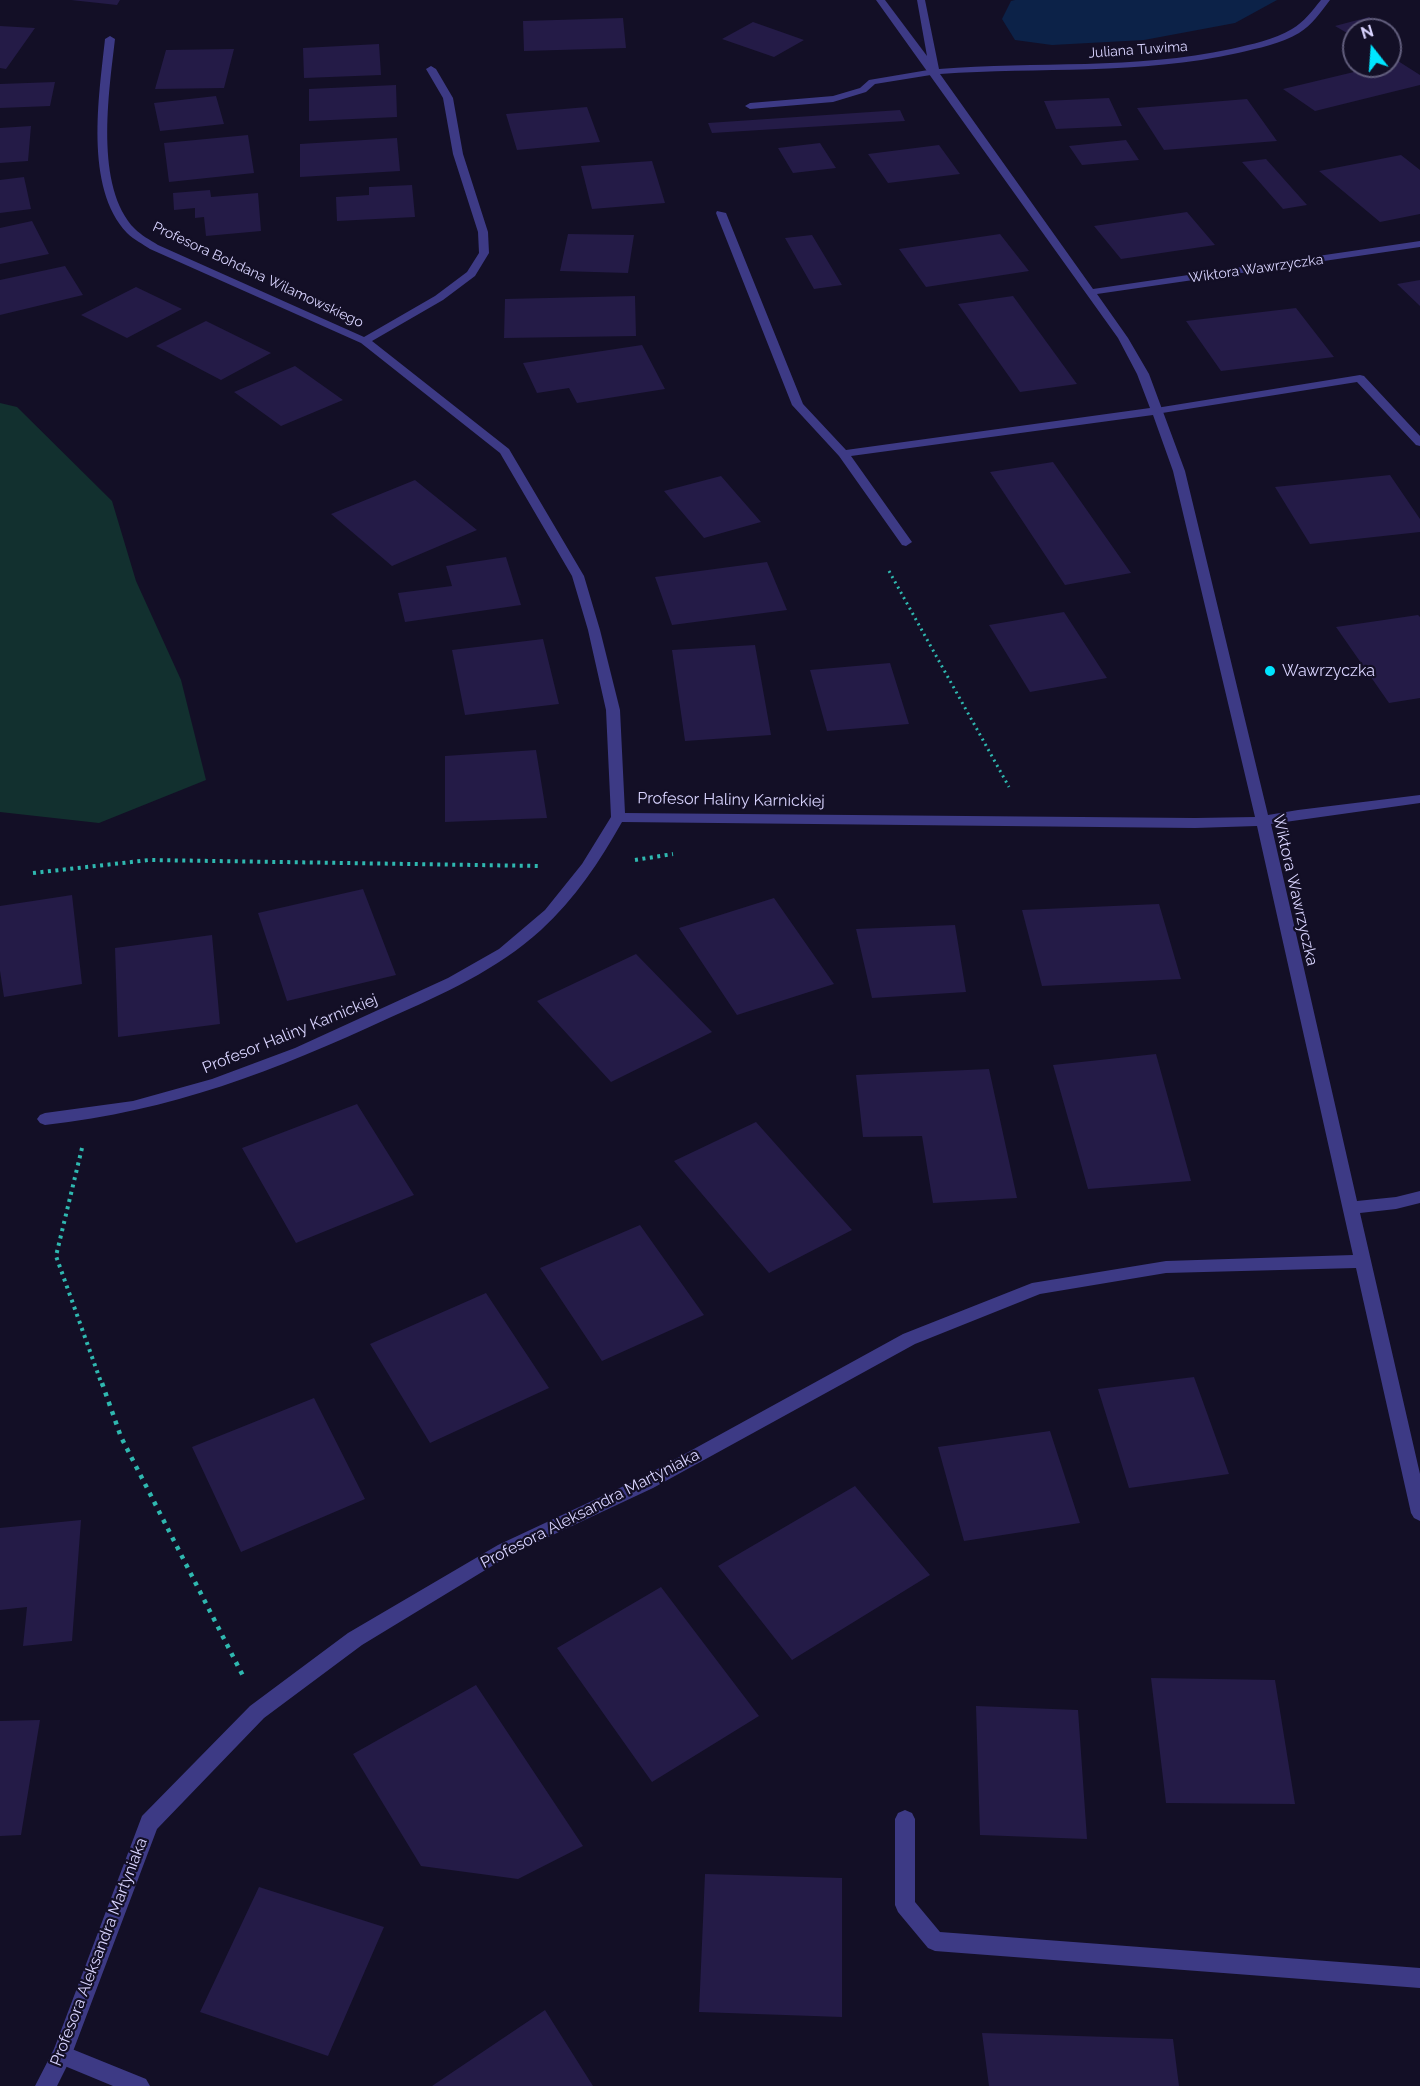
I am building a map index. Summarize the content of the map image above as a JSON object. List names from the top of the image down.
{
  "streets": {
    "street": [
      "Juliana Tuwima",
      "Wiktora Wawrzyczka",
      "Profesora Bohdana Wilamowskiego",
      "Profesor Haliny Karnickiej",
      "Profesora Aleksandra Martyniaka"
    ]
  },
  "crossings": [
    ["Juliana Tuwima", "Wiktora Wawrzyczka"],
    ["Wiktora Wawrzyczka", "Profesor Haliny Karnickiej"],
    ["Wiktora Wawrzyczka", "Profesora Aleksandra Martyniaka"],
    ["Profesora Bohdana Wilamowskiego", "Profesor Haliny Karnickiej"]
  ],
  "places": ["Wawrzyczka"],
  "north": "top"
}
